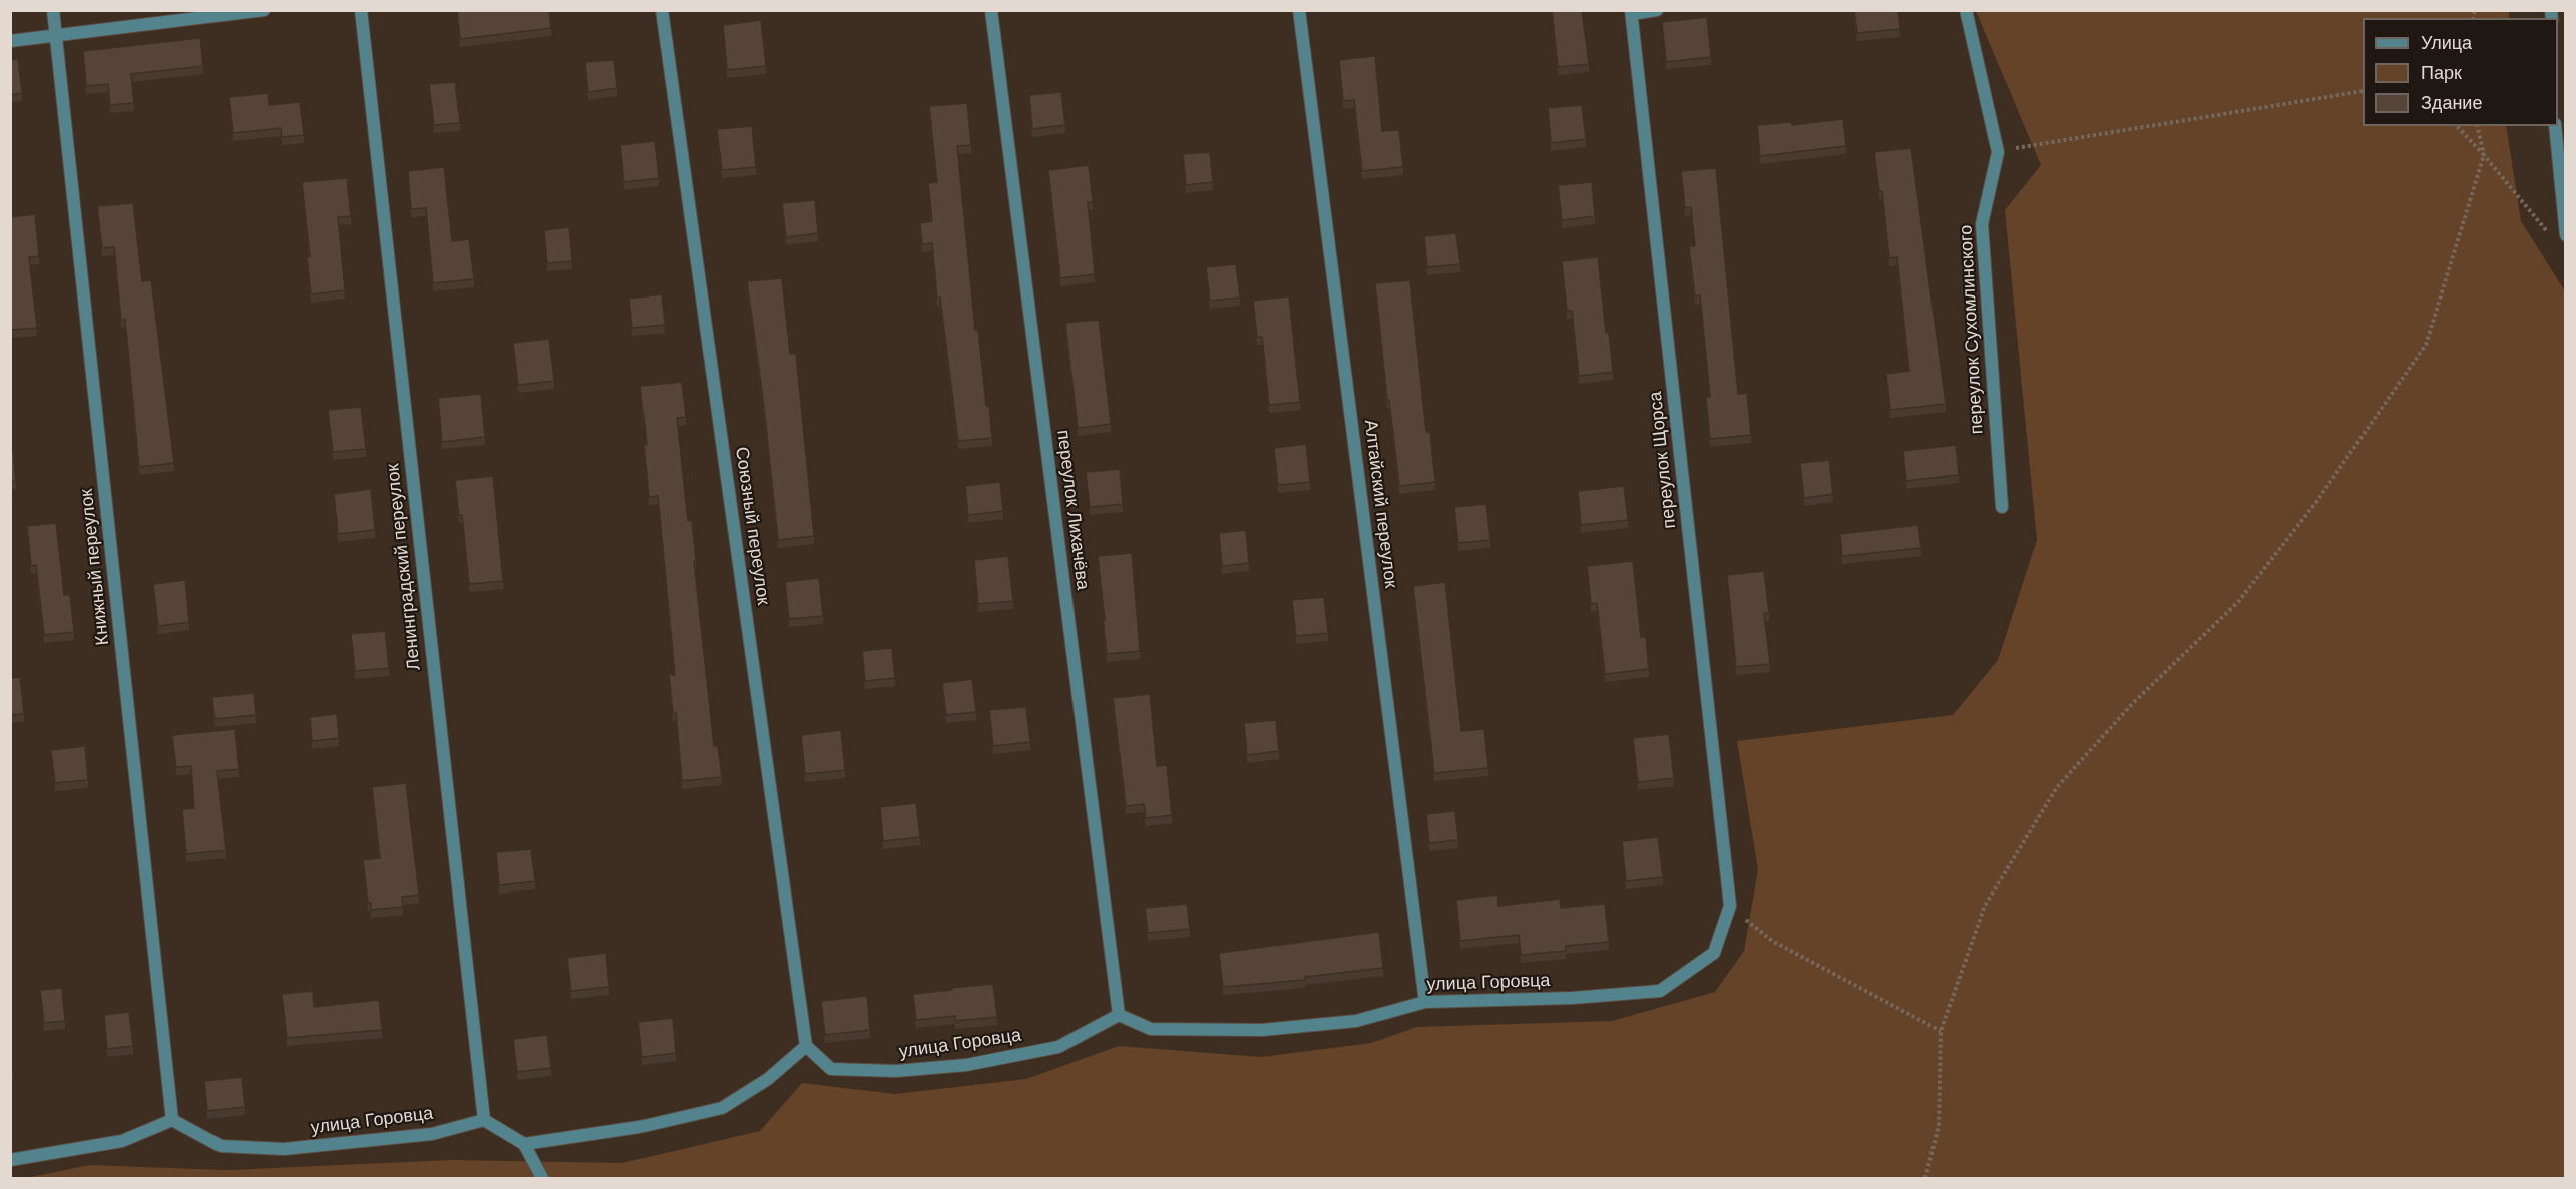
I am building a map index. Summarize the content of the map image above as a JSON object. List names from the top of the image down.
{
  "streets": {
    "street": [
      "переулок Сухомлинского",
      "переулок Щорса",
      "Алтайский переулок",
      "переулок Лихачёва",
      "Союзный переулок",
      "Книжный переулок",
      "Ленинградский переулок",
      "улица Горовца"
    ]
  },
  "crossings": [
    ["переулок Щорса", "улица Горовца"],
    ["Алтайский переулок", "улица Горовца"],
    ["переулок Лихачёва", "улица Горовца"],
    ["Союзный переулок", "улица Горовца"],
    ["Книжный переулок", "улица Горовца"],
    ["Ленинградский переулок", "улица Горовца"]
  ],
  "legend": ["Улица", "Парк", "Здание"]
}
